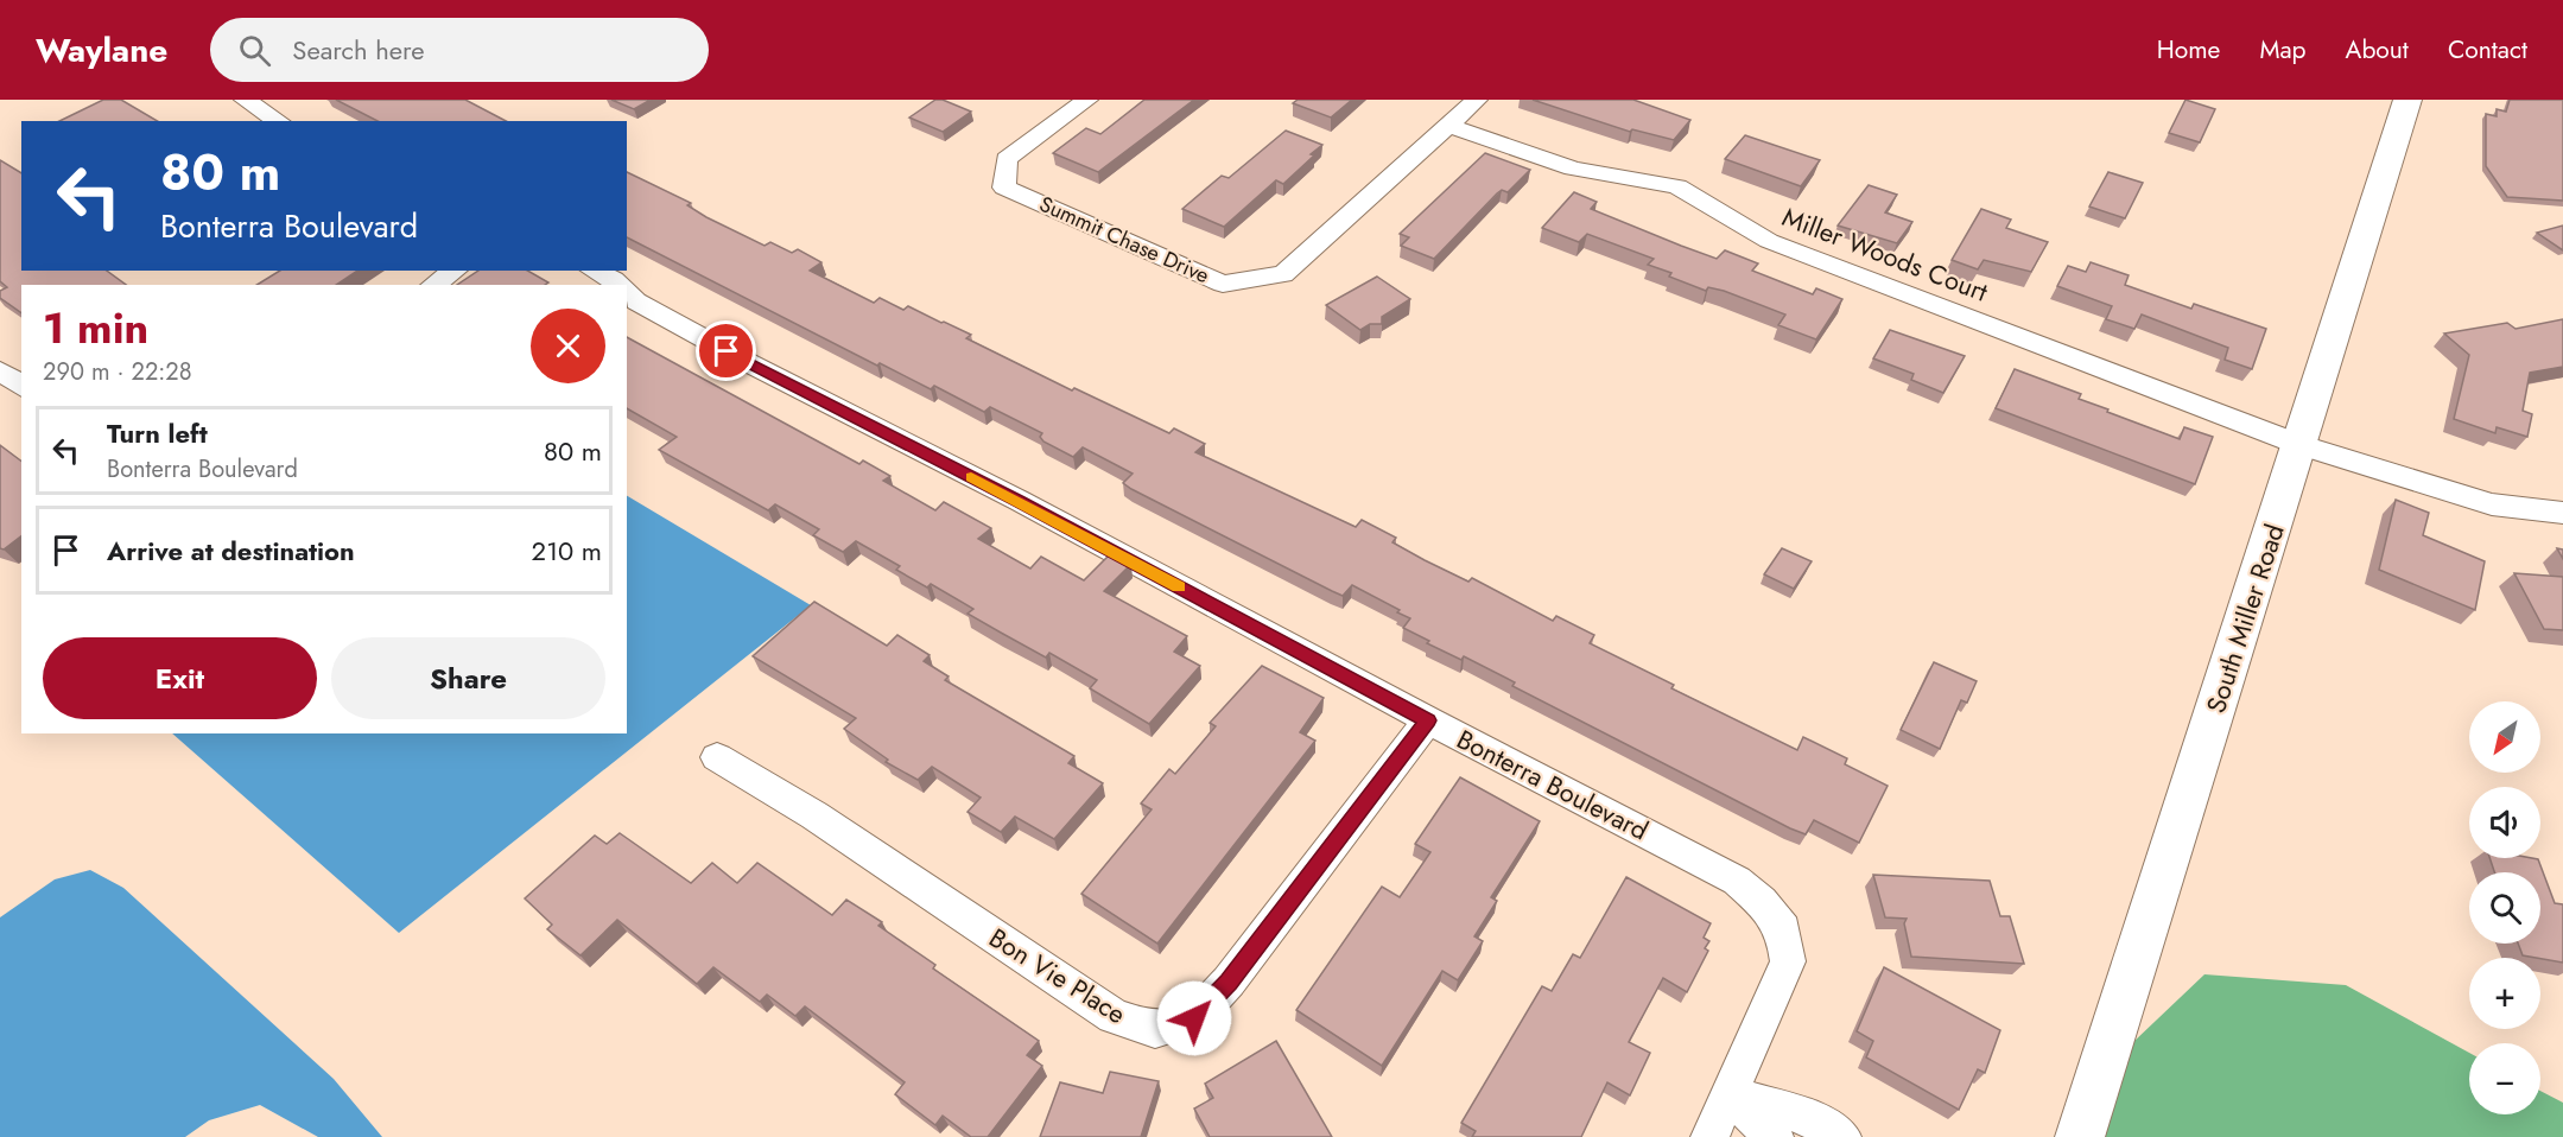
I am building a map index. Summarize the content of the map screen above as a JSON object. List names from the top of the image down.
{
  "streets": {
    "street": [
      "Summit Chase Drive",
      "Miller Woods Court",
      "South Miller Road",
      "Bonterra Boulevard",
      "Bon Vie Place"
    ]
  },
  "crossings": [
    ["Summit Chase Drive", "Miller Woods Court"],
    ["Miller Woods Court", "South Miller Road"],
    ["Bonterra Boulevard", "Bon Vie Place"]
  ],
  "north": "bottom left",
  "page": {
    "header": "Waylane",
    "search": "Search here",
    "nav": [
      "Home",
      "Map",
      "About",
      "Contact"
    ],
    "turn": ["80 m", "Bonterra Boulevard"],
    "heading": ["1 min", "290 m · 22:28"],
    "list": [
      {
        "name": "Turn left",
        "note": "Bonterra Boulevard",
        "value": "80 m"
      },
      {
        "name": "Arrive at destination",
        "value": "210 m"
      }
    ],
    "buttons": ["Exit", "Share"],
    "map_buttons": ["+", "−"]
  }
}
